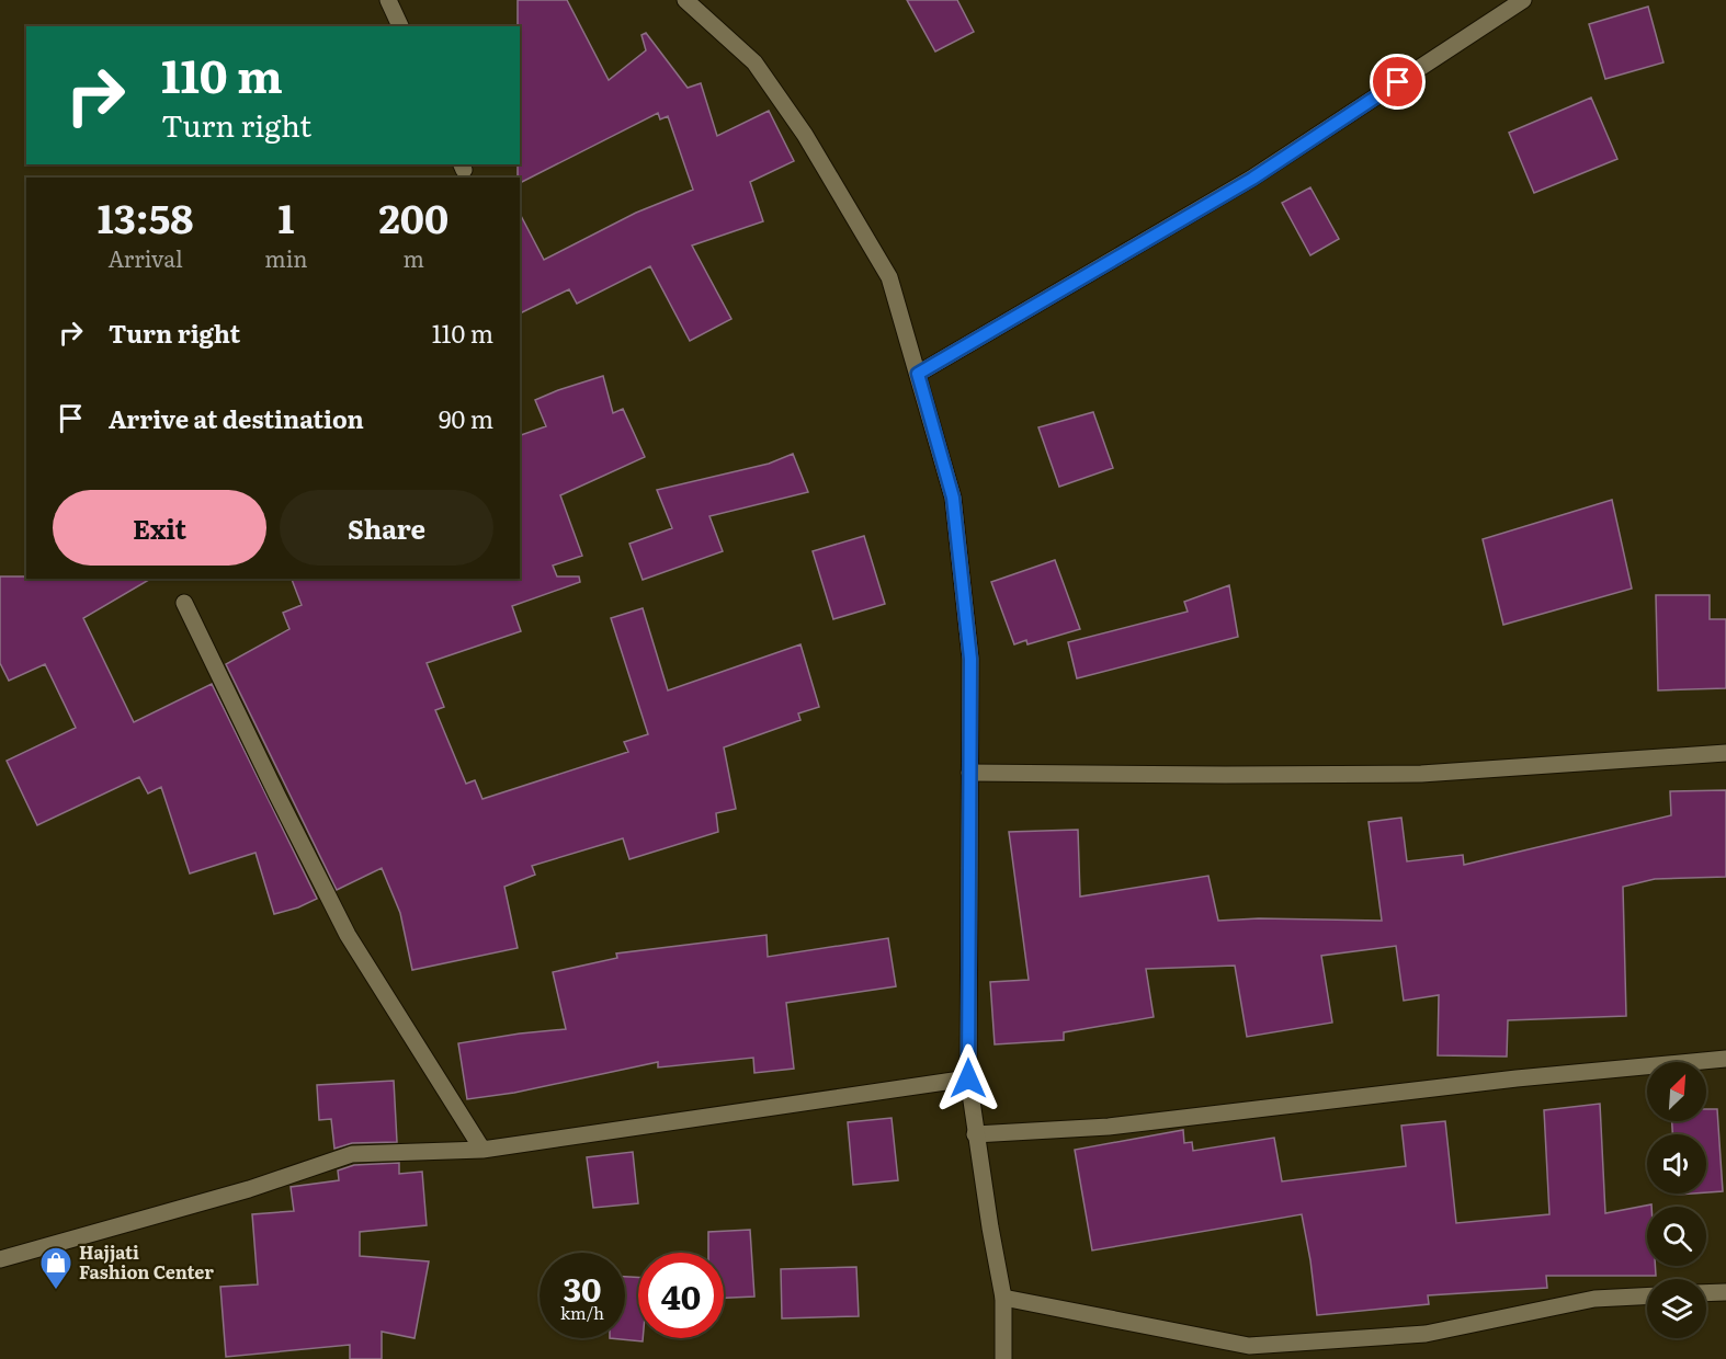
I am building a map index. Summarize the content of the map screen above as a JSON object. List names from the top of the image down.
{
  "places": {
    "shop": ["Hajjati Fashion Center"]
  },
  "north": "top right",
  "page": {
    "turn": ["110 m", "Turn right"],
    "eta": [
      "13:58",
      "Arrival",
      "1",
      "min",
      "200",
      "m"
    ],
    "list": [
      {
        "name": "Turn right",
        "value": "110 m"
      },
      {
        "name": "Arrive at destination",
        "value": "90 m"
      }
    ],
    "buttons": ["Exit", "Share"],
    "speed": "30 km/h",
    "limit": "40"
  }
}
